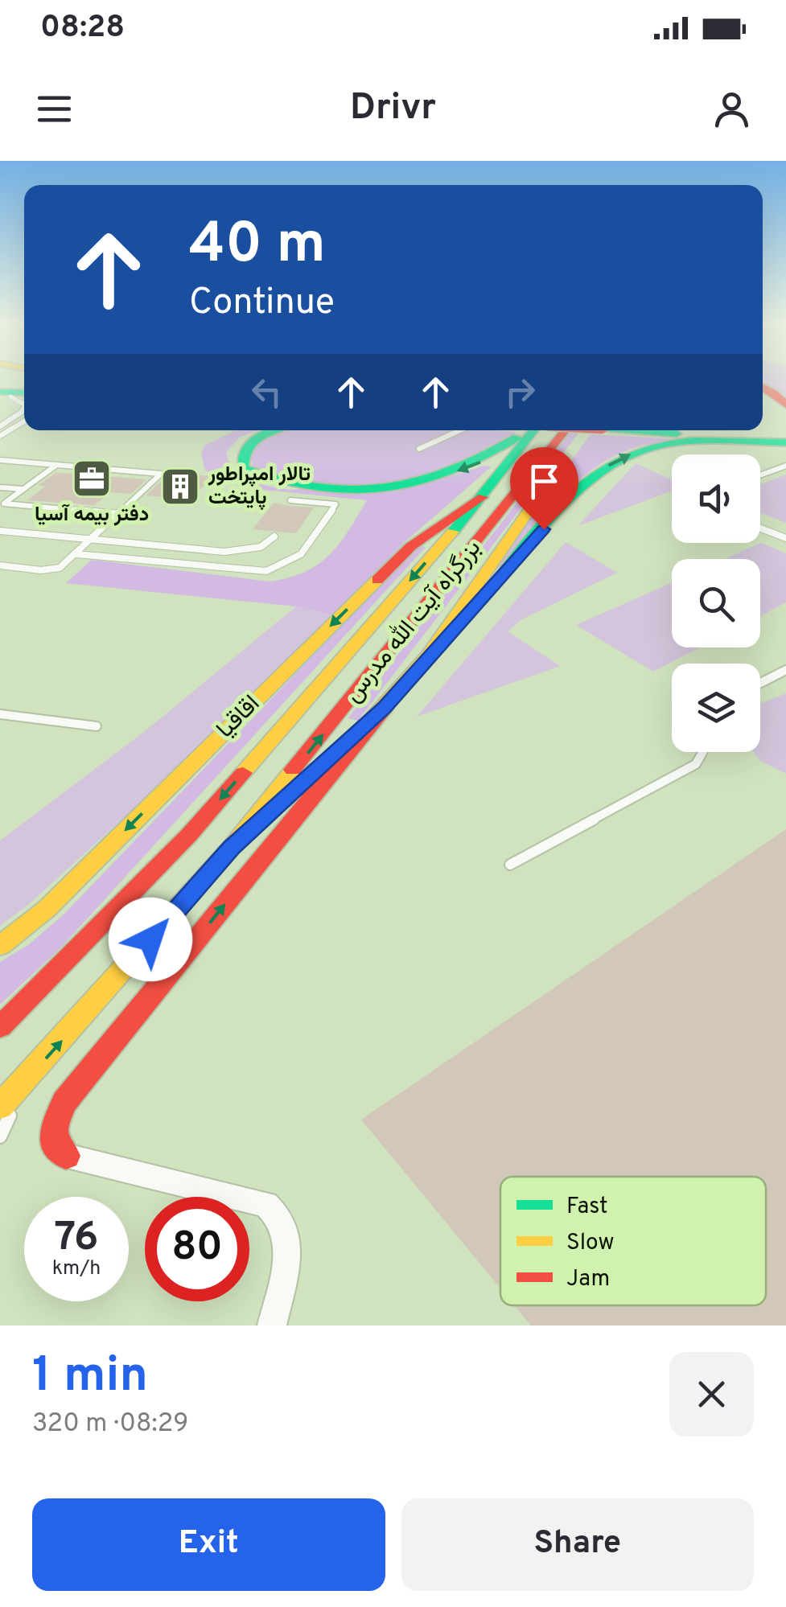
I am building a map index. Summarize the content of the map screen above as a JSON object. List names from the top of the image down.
{
  "streets": {
    "main road": ["بزرگراه آیت الله مدرس", "اقاقیا"]
  },
  "crossings": [
    ["بزرگراه آیت الله مدرس", "اقاقیا"]
  ],
  "places": {
    "office": ["دفتر بیمه آسیا"],
    "building": ["تالار امپراطور پایتخت"]
  },
  "legend": ["Fast", "Slow", "Jam"],
  "page": {
    "status": "08:28",
    "header": "Drivr",
    "turn": ["40 m", "Continue"],
    "speed": "76 km/h",
    "limit": "80",
    "heading": ["1 min", "320 m · 08:29"],
    "buttons": ["Exit", "Share"]
  }
}
